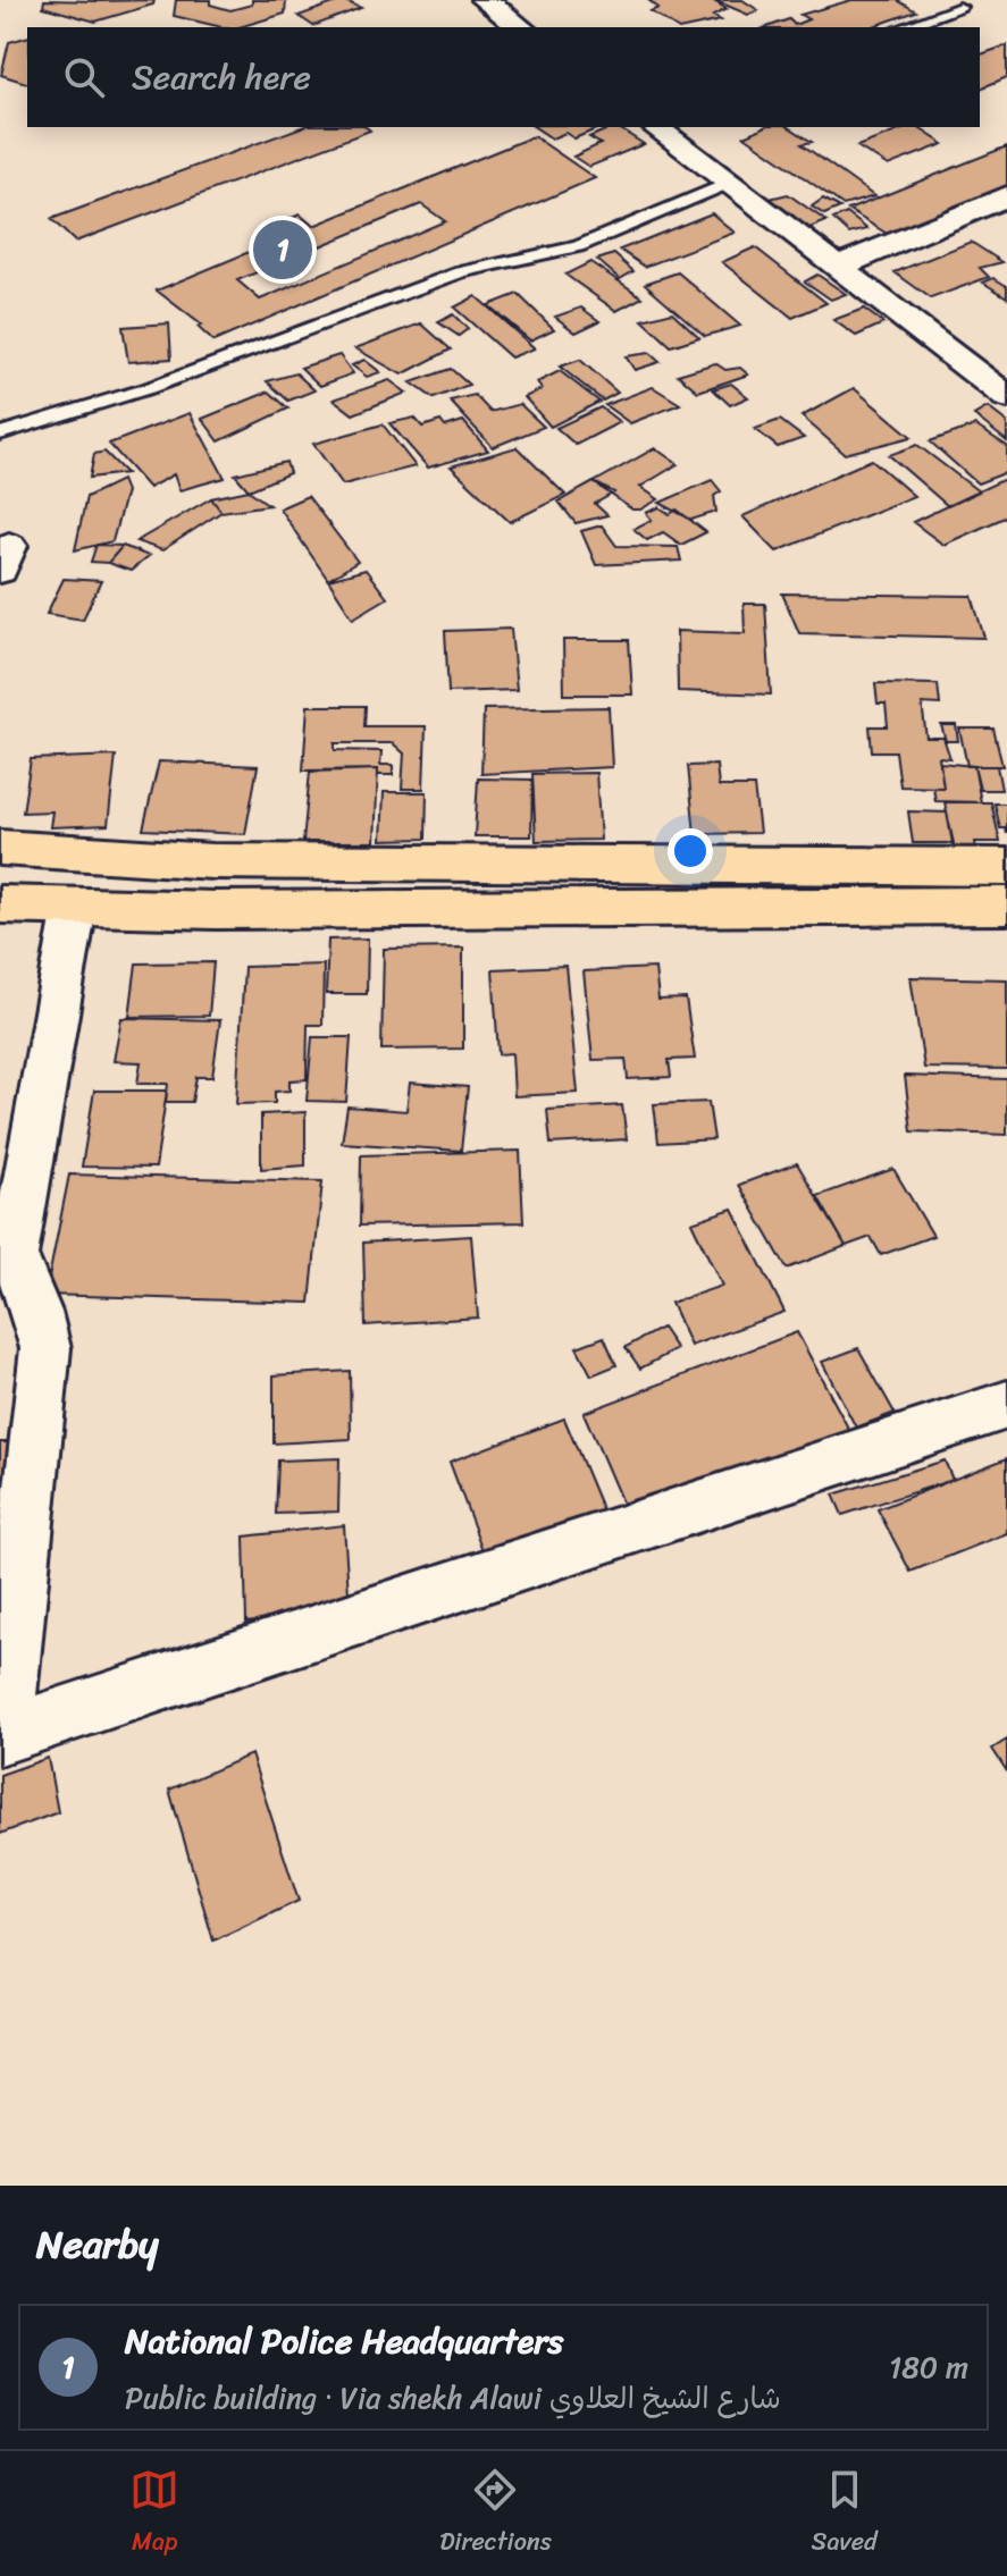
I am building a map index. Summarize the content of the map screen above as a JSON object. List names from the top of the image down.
{
  "page": {
    "search": "Search here",
    "pins": "1",
    "heading": "Nearby",
    "list": [
      {
        "mark": "1",
        "name": "National Police Headquarters",
        "note": "Public building · Via shekh Alawi شارع الشيخ العلاوي",
        "value": "180 m"
      }
    ],
    "nav": ["Map", "Directions", "Saved"]
  }
}
